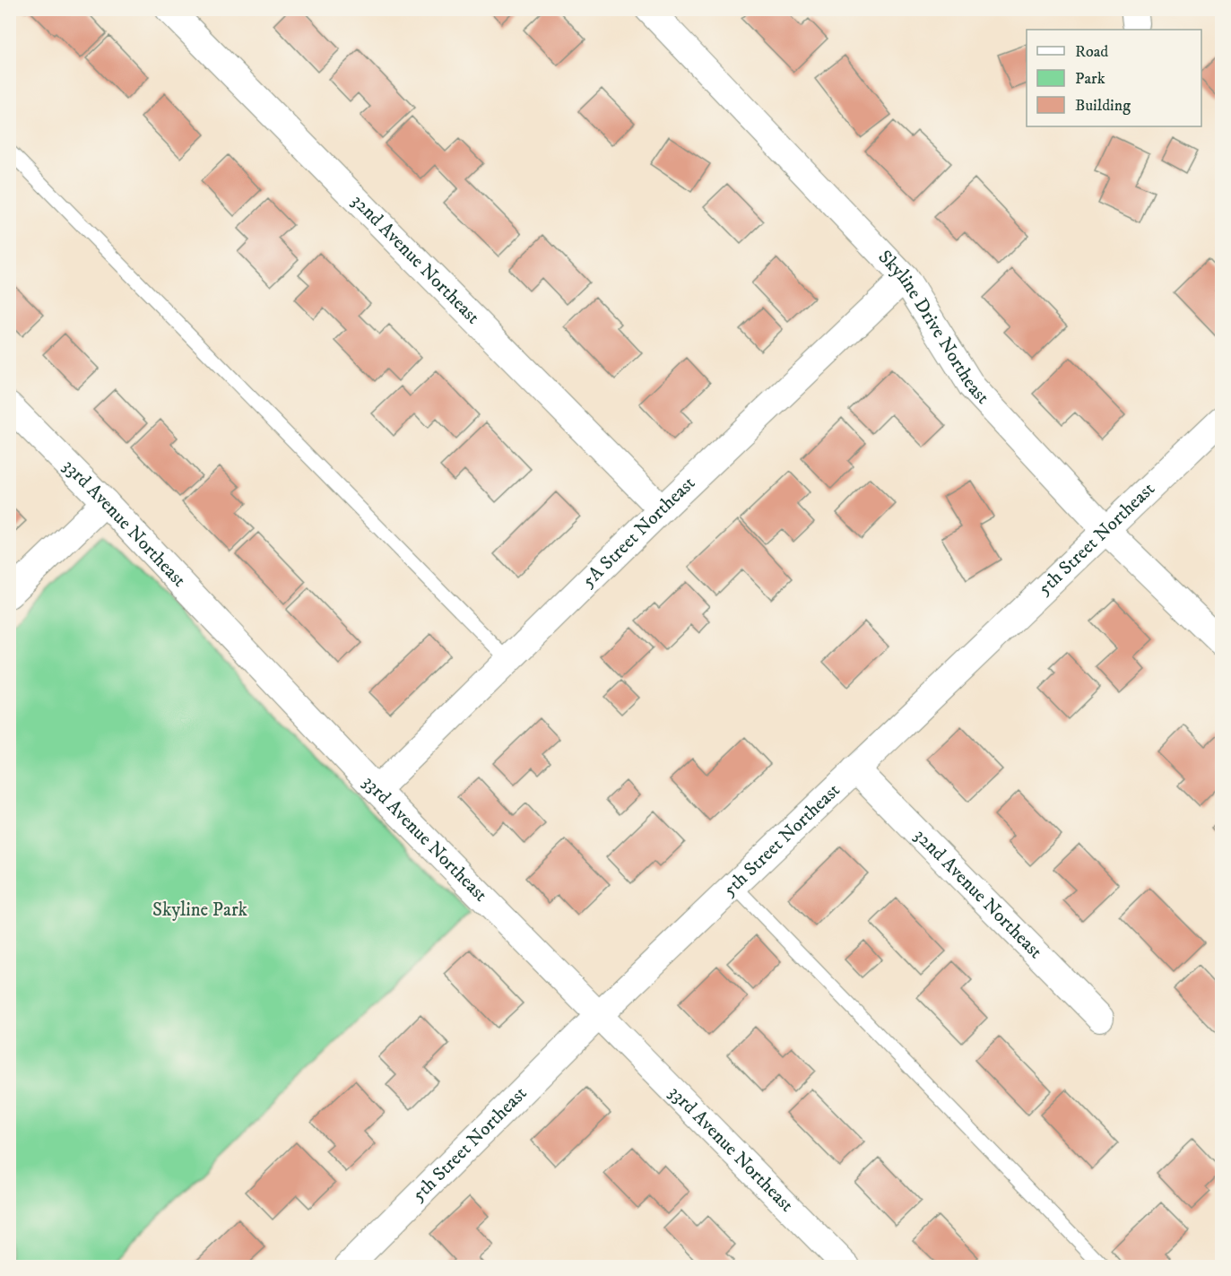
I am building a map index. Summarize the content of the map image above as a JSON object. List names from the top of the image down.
{
  "streets": {
    "street": [
      "32nd Avenue Northeast",
      "Skyline Drive Northeast",
      "33rd Avenue Northeast",
      "5A Street Northeast",
      "5th Street Northeast"
    ]
  },
  "crossings": [
    ["32nd Avenue Northeast", "5A Street Northeast"],
    ["32nd Avenue Northeast", "5th Street Northeast"],
    ["Skyline Drive Northeast", "5A Street Northeast"],
    ["Skyline Drive Northeast", "5th Street Northeast"],
    ["33rd Avenue Northeast", "5A Street Northeast"],
    ["33rd Avenue Northeast", "5th Street Northeast"]
  ],
  "parks": ["Skyline Park"],
  "legend": ["Road", "Park", "Building"]
}
